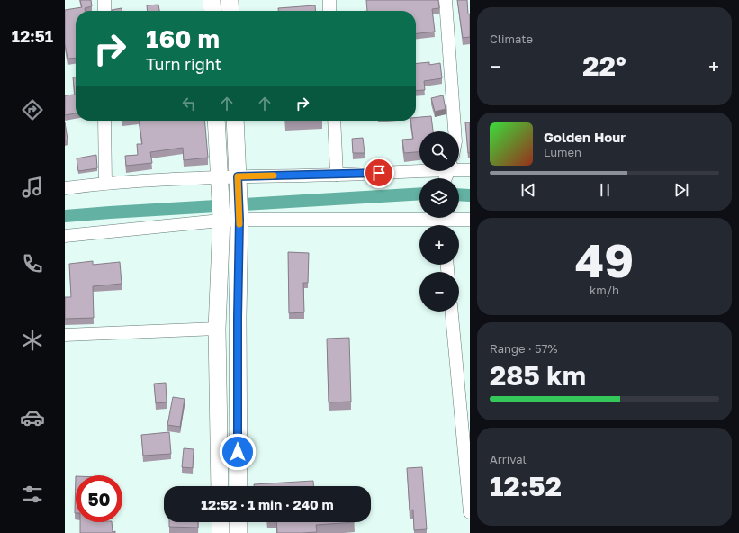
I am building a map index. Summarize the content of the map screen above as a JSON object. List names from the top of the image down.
{
  "page": {
    "tabs": "12:51",
    "tile": [
      "Climate",
      ["49", "km/h"],
      ["Range · 57%", "285 km"],
      ["Arrival", "12:52"]
    ],
    "turn": ["160 m", "Turn right"],
    "heat": ["−", "22°", "+"],
    "song": ["Golden Hour", "Lumen"],
    "map_buttons": ["+", "−"],
    "limit": "50",
    "trip": "12:52 · 1 min · 240 m"
  }
}
